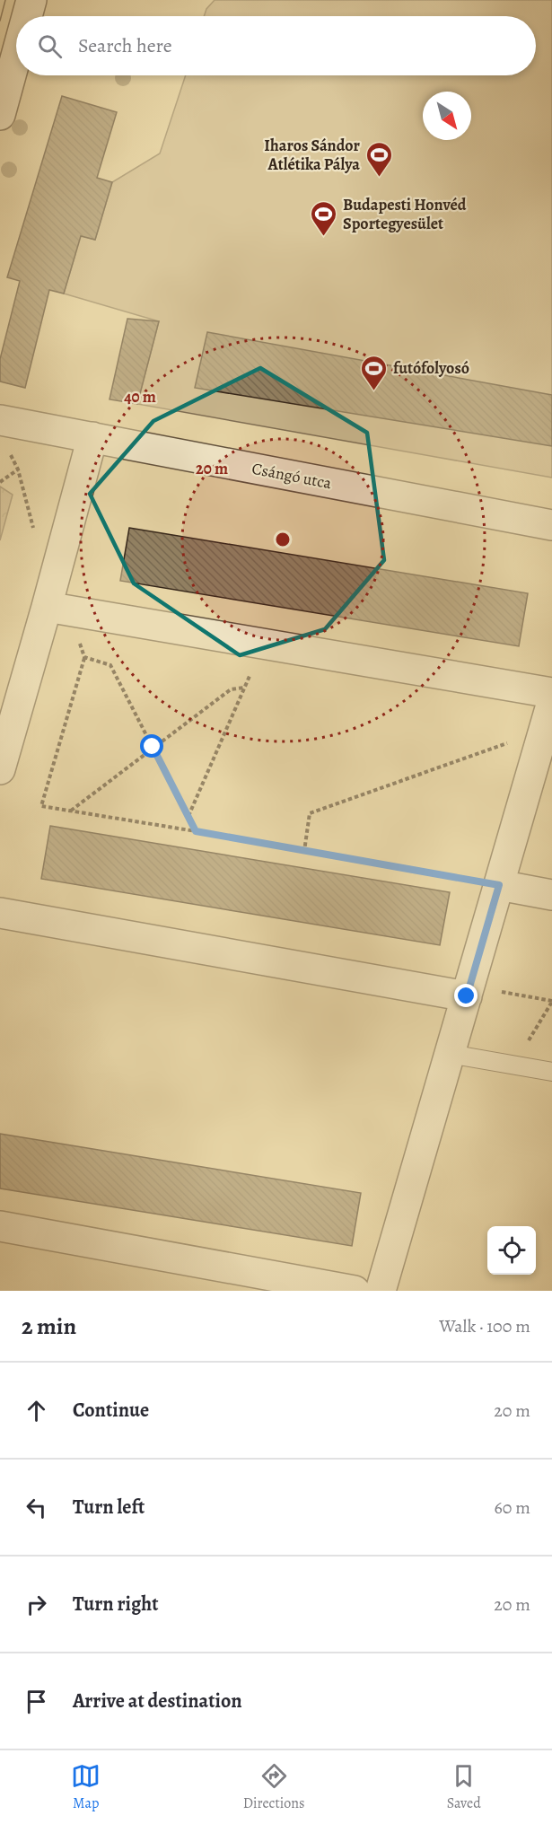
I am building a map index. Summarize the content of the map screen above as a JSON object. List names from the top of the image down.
{
  "streets": {
    "street": ["Csángó utca"]
  },
  "places": {
    "sports": ["Iharos Sándor Atlétika Pálya", "Budapesti Honvéd Sportegyesület", "futófolyosó"]
  },
  "north": "bottom right",
  "page": {
    "search": "Search here",
    "heading": ["2 min", "Walk · 100 m"],
    "list": [
      ["Continue", "20 m"],
      ["Turn left", "60 m"],
      ["Turn right", "20 m"],
      "Arrive at destination"
    ],
    "nav": ["Map", "Directions", "Saved"]
  },
  "rings": ["40 m", "20 m"]
}
